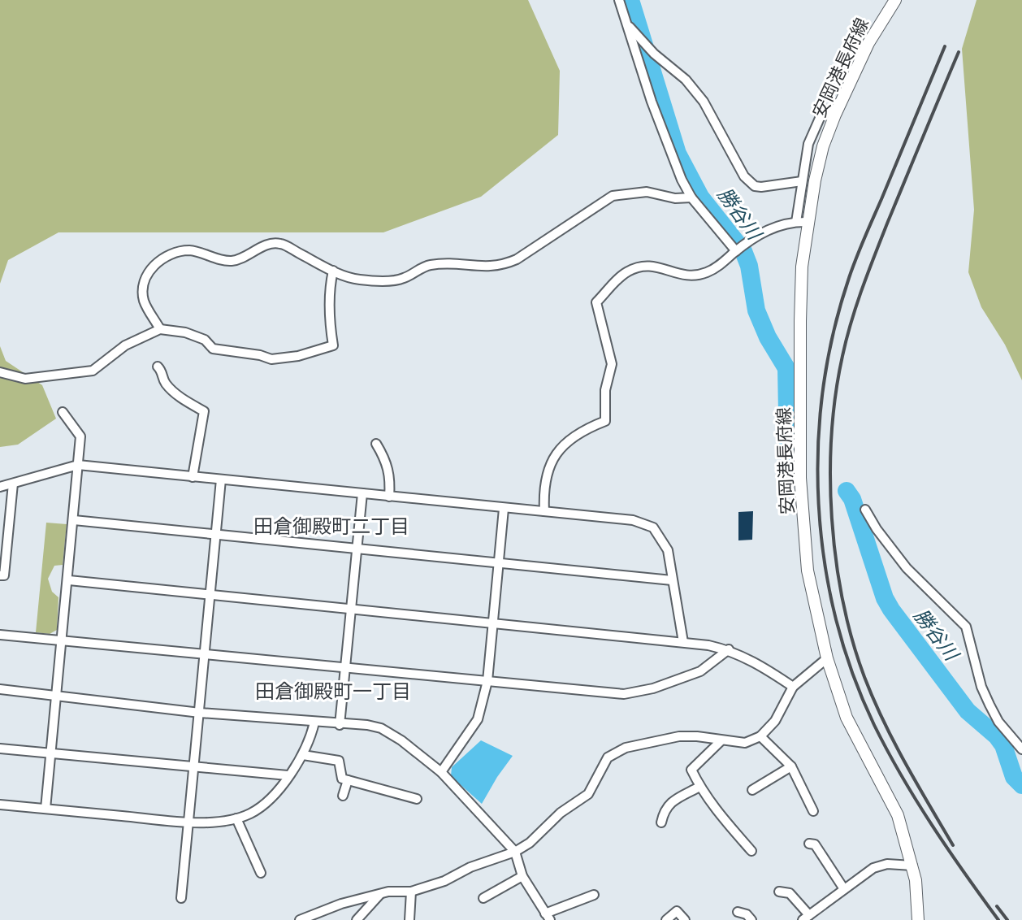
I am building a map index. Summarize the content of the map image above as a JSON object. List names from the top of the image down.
{
  "streets": {
    "main road": ["安岡港長府線"]
  },
  "districts": ["田倉御殿町二丁目", "田倉御殿町一丁目"],
  "water": ["勝谷川"]
}
